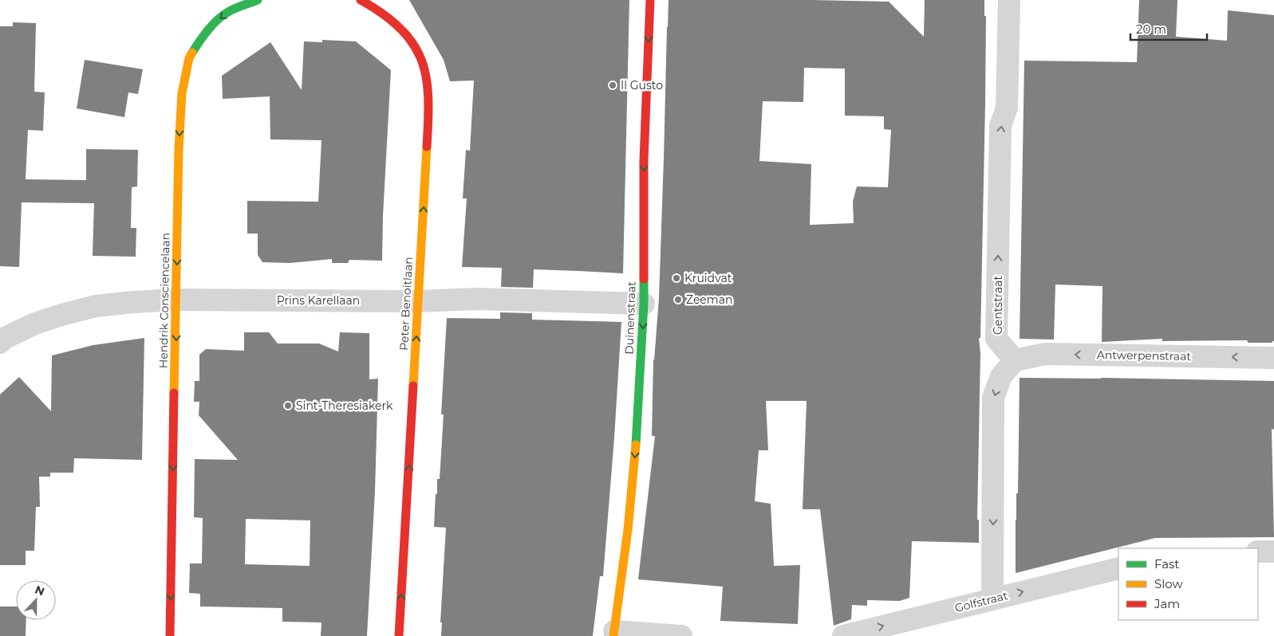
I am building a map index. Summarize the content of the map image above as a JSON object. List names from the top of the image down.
{
  "streets": {
    "street": [
      "Hendrik Consciencelaan",
      "Prins Karellaan",
      "Peter Benoitlaan",
      "Gentstraat",
      "Duinenstraat",
      "Antwerpenstraat",
      "Golfstraat"
    ]
  },
  "crossings": [
    ["Hendrik Consciencelaan", "Prins Karellaan"],
    ["Prins Karellaan", "Peter Benoitlaan"],
    ["Prins Karellaan", "Duinenstraat"],
    ["Gentstraat", "Antwerpenstraat"]
  ],
  "one_way": [
    "Hendrik Consciencelaan",
    "Peter Benoitlaan",
    "Gentstraat",
    "Duinenstraat",
    "Antwerpenstraat",
    "Golfstraat"
  ],
  "places": [
    "Il Gusto",
    "Kruidvat",
    "Zeeman",
    "Sint-Theresiakerk"
  ],
  "legend": ["Fast", "Slow", "Jam"],
  "scale_bar": "20 m",
  "north": "top"
}
